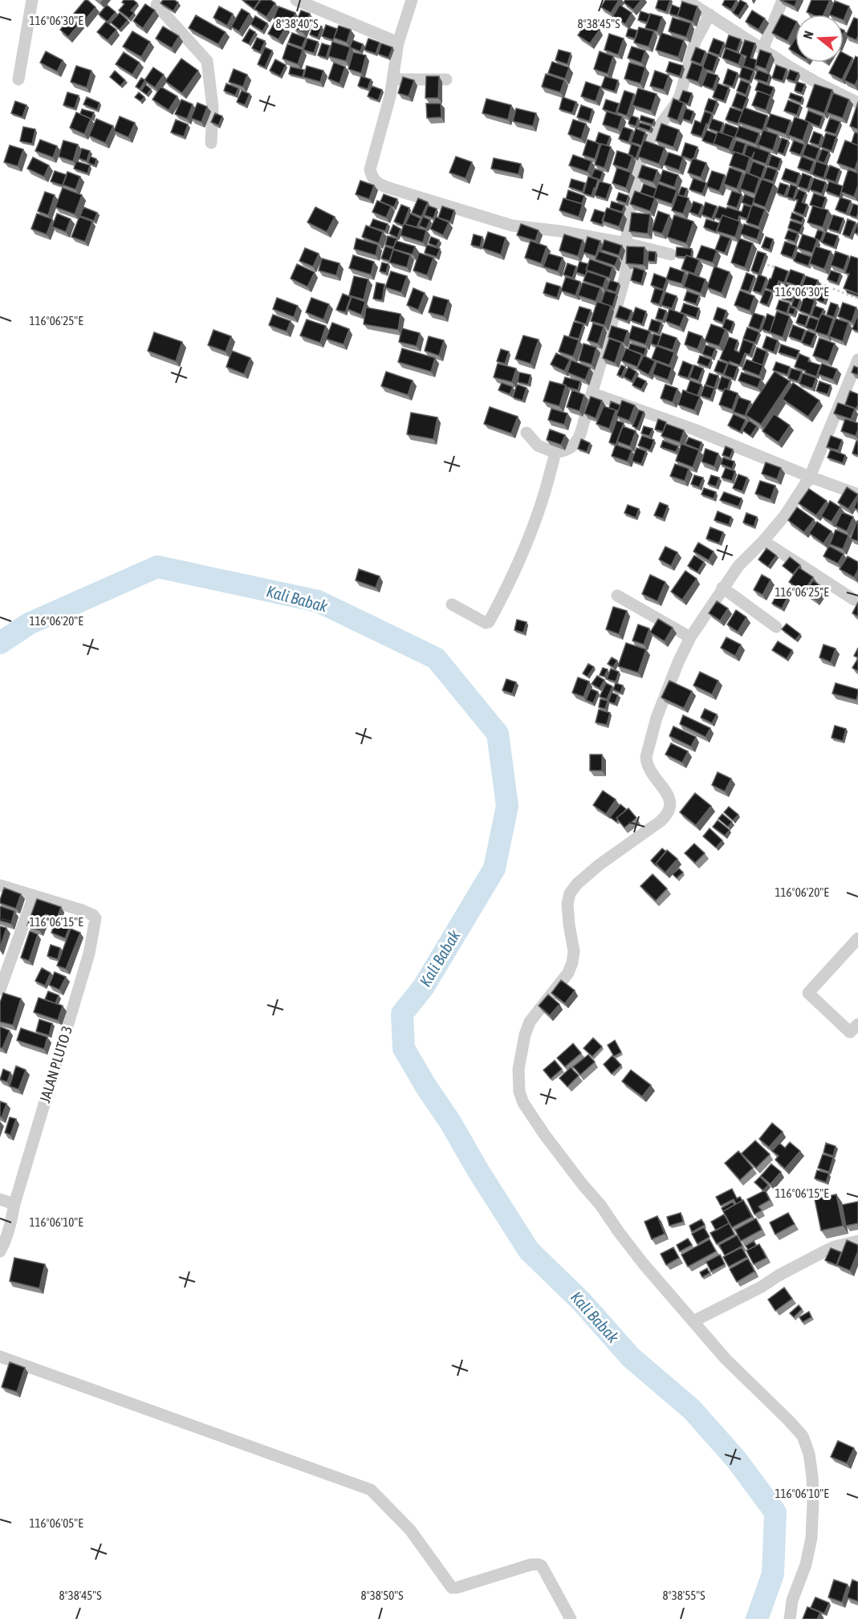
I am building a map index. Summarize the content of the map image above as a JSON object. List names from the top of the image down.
{
  "streets": {
    "street": ["JALAN PLUTO 3"]
  },
  "water": ["Kali Babak"],
  "north": "left",
  "coordinates": [
    "116°06'30\"E",
    "8°38'40\"S",
    "8°38'45\"S",
    "116°06'25\"E",
    "116°06'20\"E",
    "116°06'15\"E",
    "116°06'10\"E",
    "116°06'05\"E",
    "8°38'50\"S",
    "8°38'55\"S"
  ]
}
